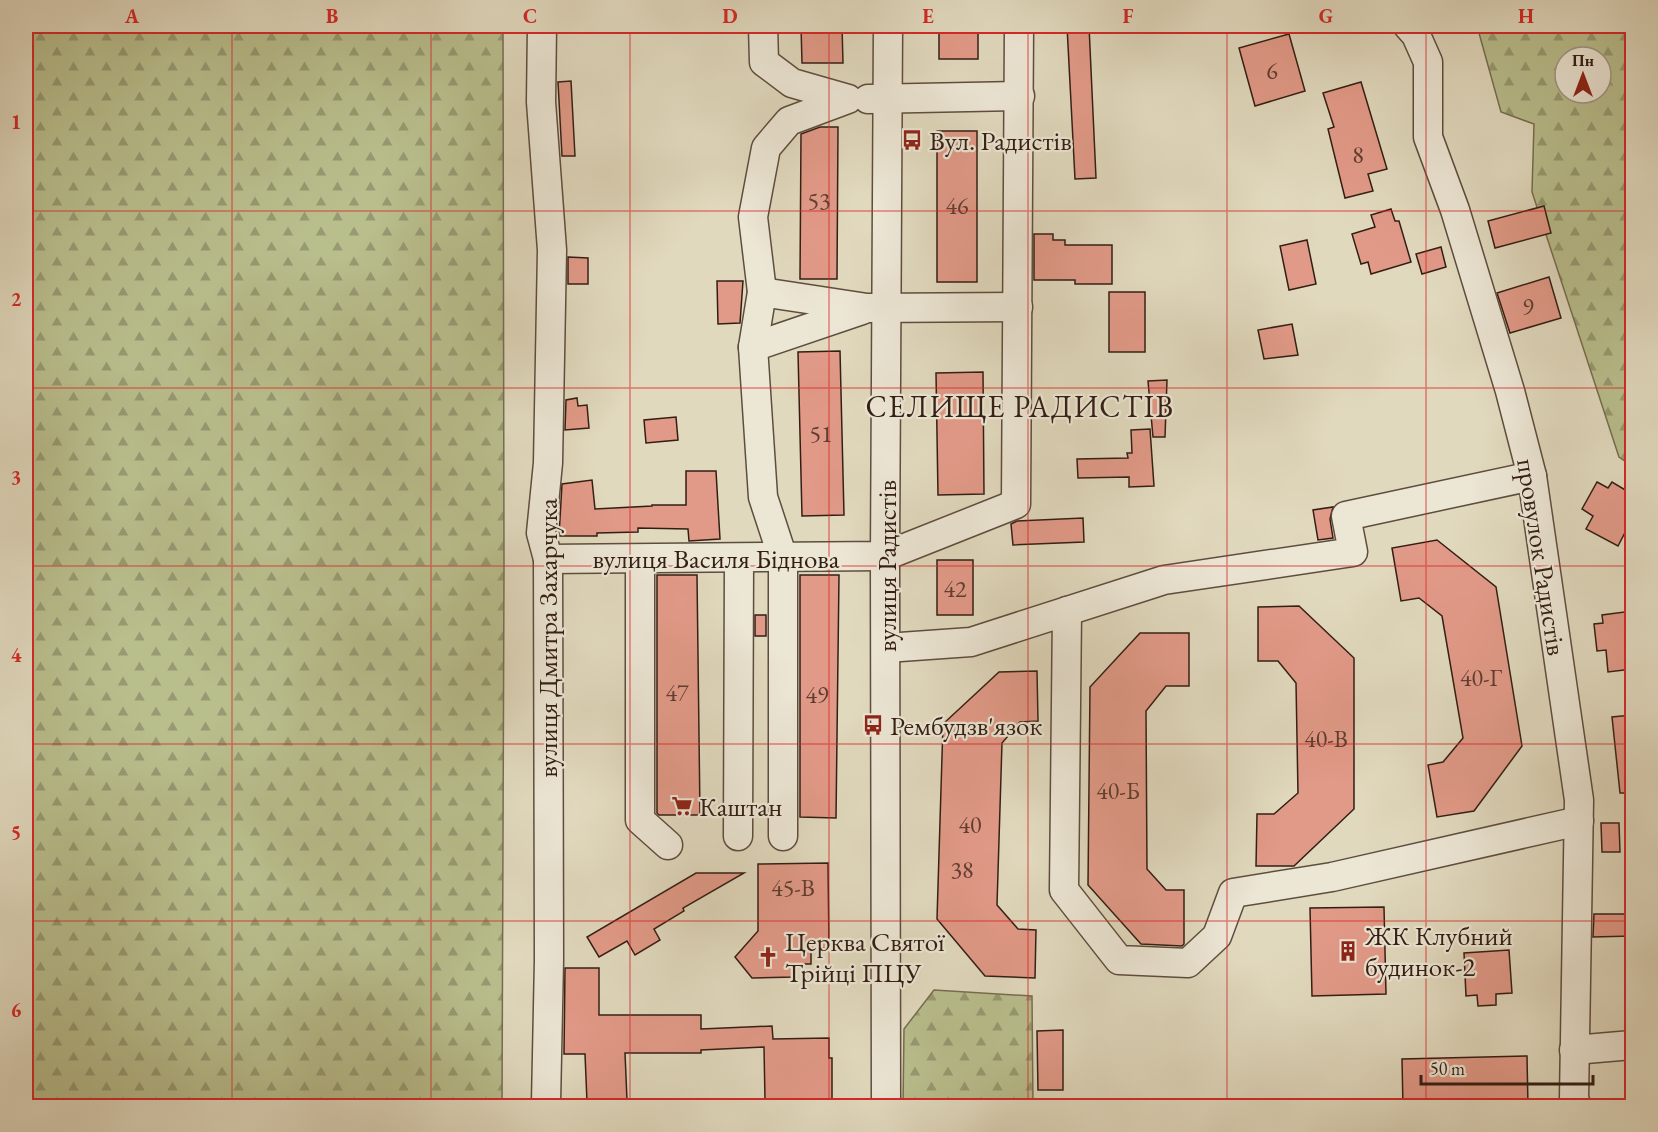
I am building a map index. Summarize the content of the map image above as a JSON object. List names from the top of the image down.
{
  "streets": {
    "street": [
      "провулок Радистів",
      "вулиця Василя Біднова",
      "вулиця Радистів",
      "вулиця Дмитра Захарчука"
    ]
  },
  "crossings": [
    ["вулиця Василя Біднова", "вулиця Радистів"],
    ["вулиця Василя Біднова", "вулиця Дмитра Захарчука"]
  ],
  "districts": ["СЕЛИЩЕ РАДИСТІВ"],
  "places": {
    "bus stop": ["Вул. Радистів", "Рембудзв'язок"],
    "supermarket": ["Каштан"],
    "building": ["ЖК Клубний будинок-2"],
    "church": ["Церква Святої Трійці ПЦУ"]
  },
  "house_numbers": [
    "6",
    "8",
    "53",
    "46",
    "9",
    "51",
    "42",
    "40-Г",
    "47",
    "49",
    "40-В",
    "40-Б",
    "40",
    "38",
    "45-В"
  ],
  "scale_bar": "50 m",
  "north": "top",
  "grid": {
    "columns": [
      "A",
      "B",
      "C",
      "D",
      "E",
      "F",
      "G",
      "H"
    ],
    "rows": [
      "1",
      "2",
      "3",
      "4",
      "5",
      "6"
    ]
  }
}
